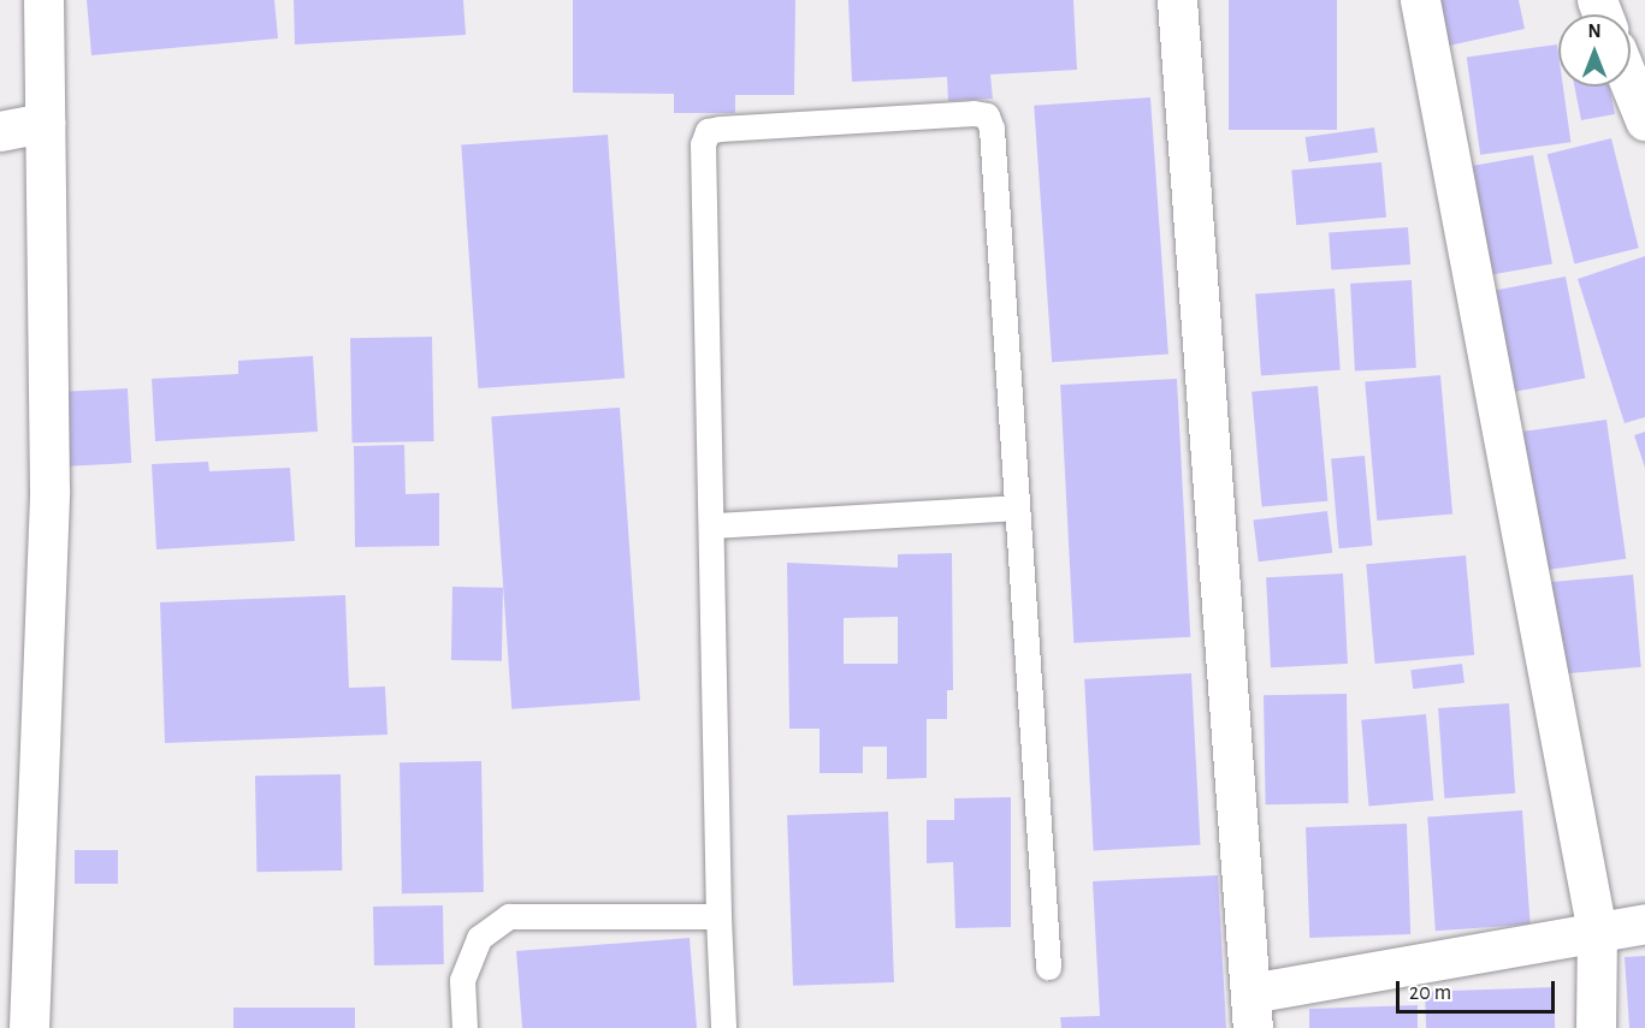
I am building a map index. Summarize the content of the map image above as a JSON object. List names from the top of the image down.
{
  "scale_bar": "20 m",
  "north": "top"
}
